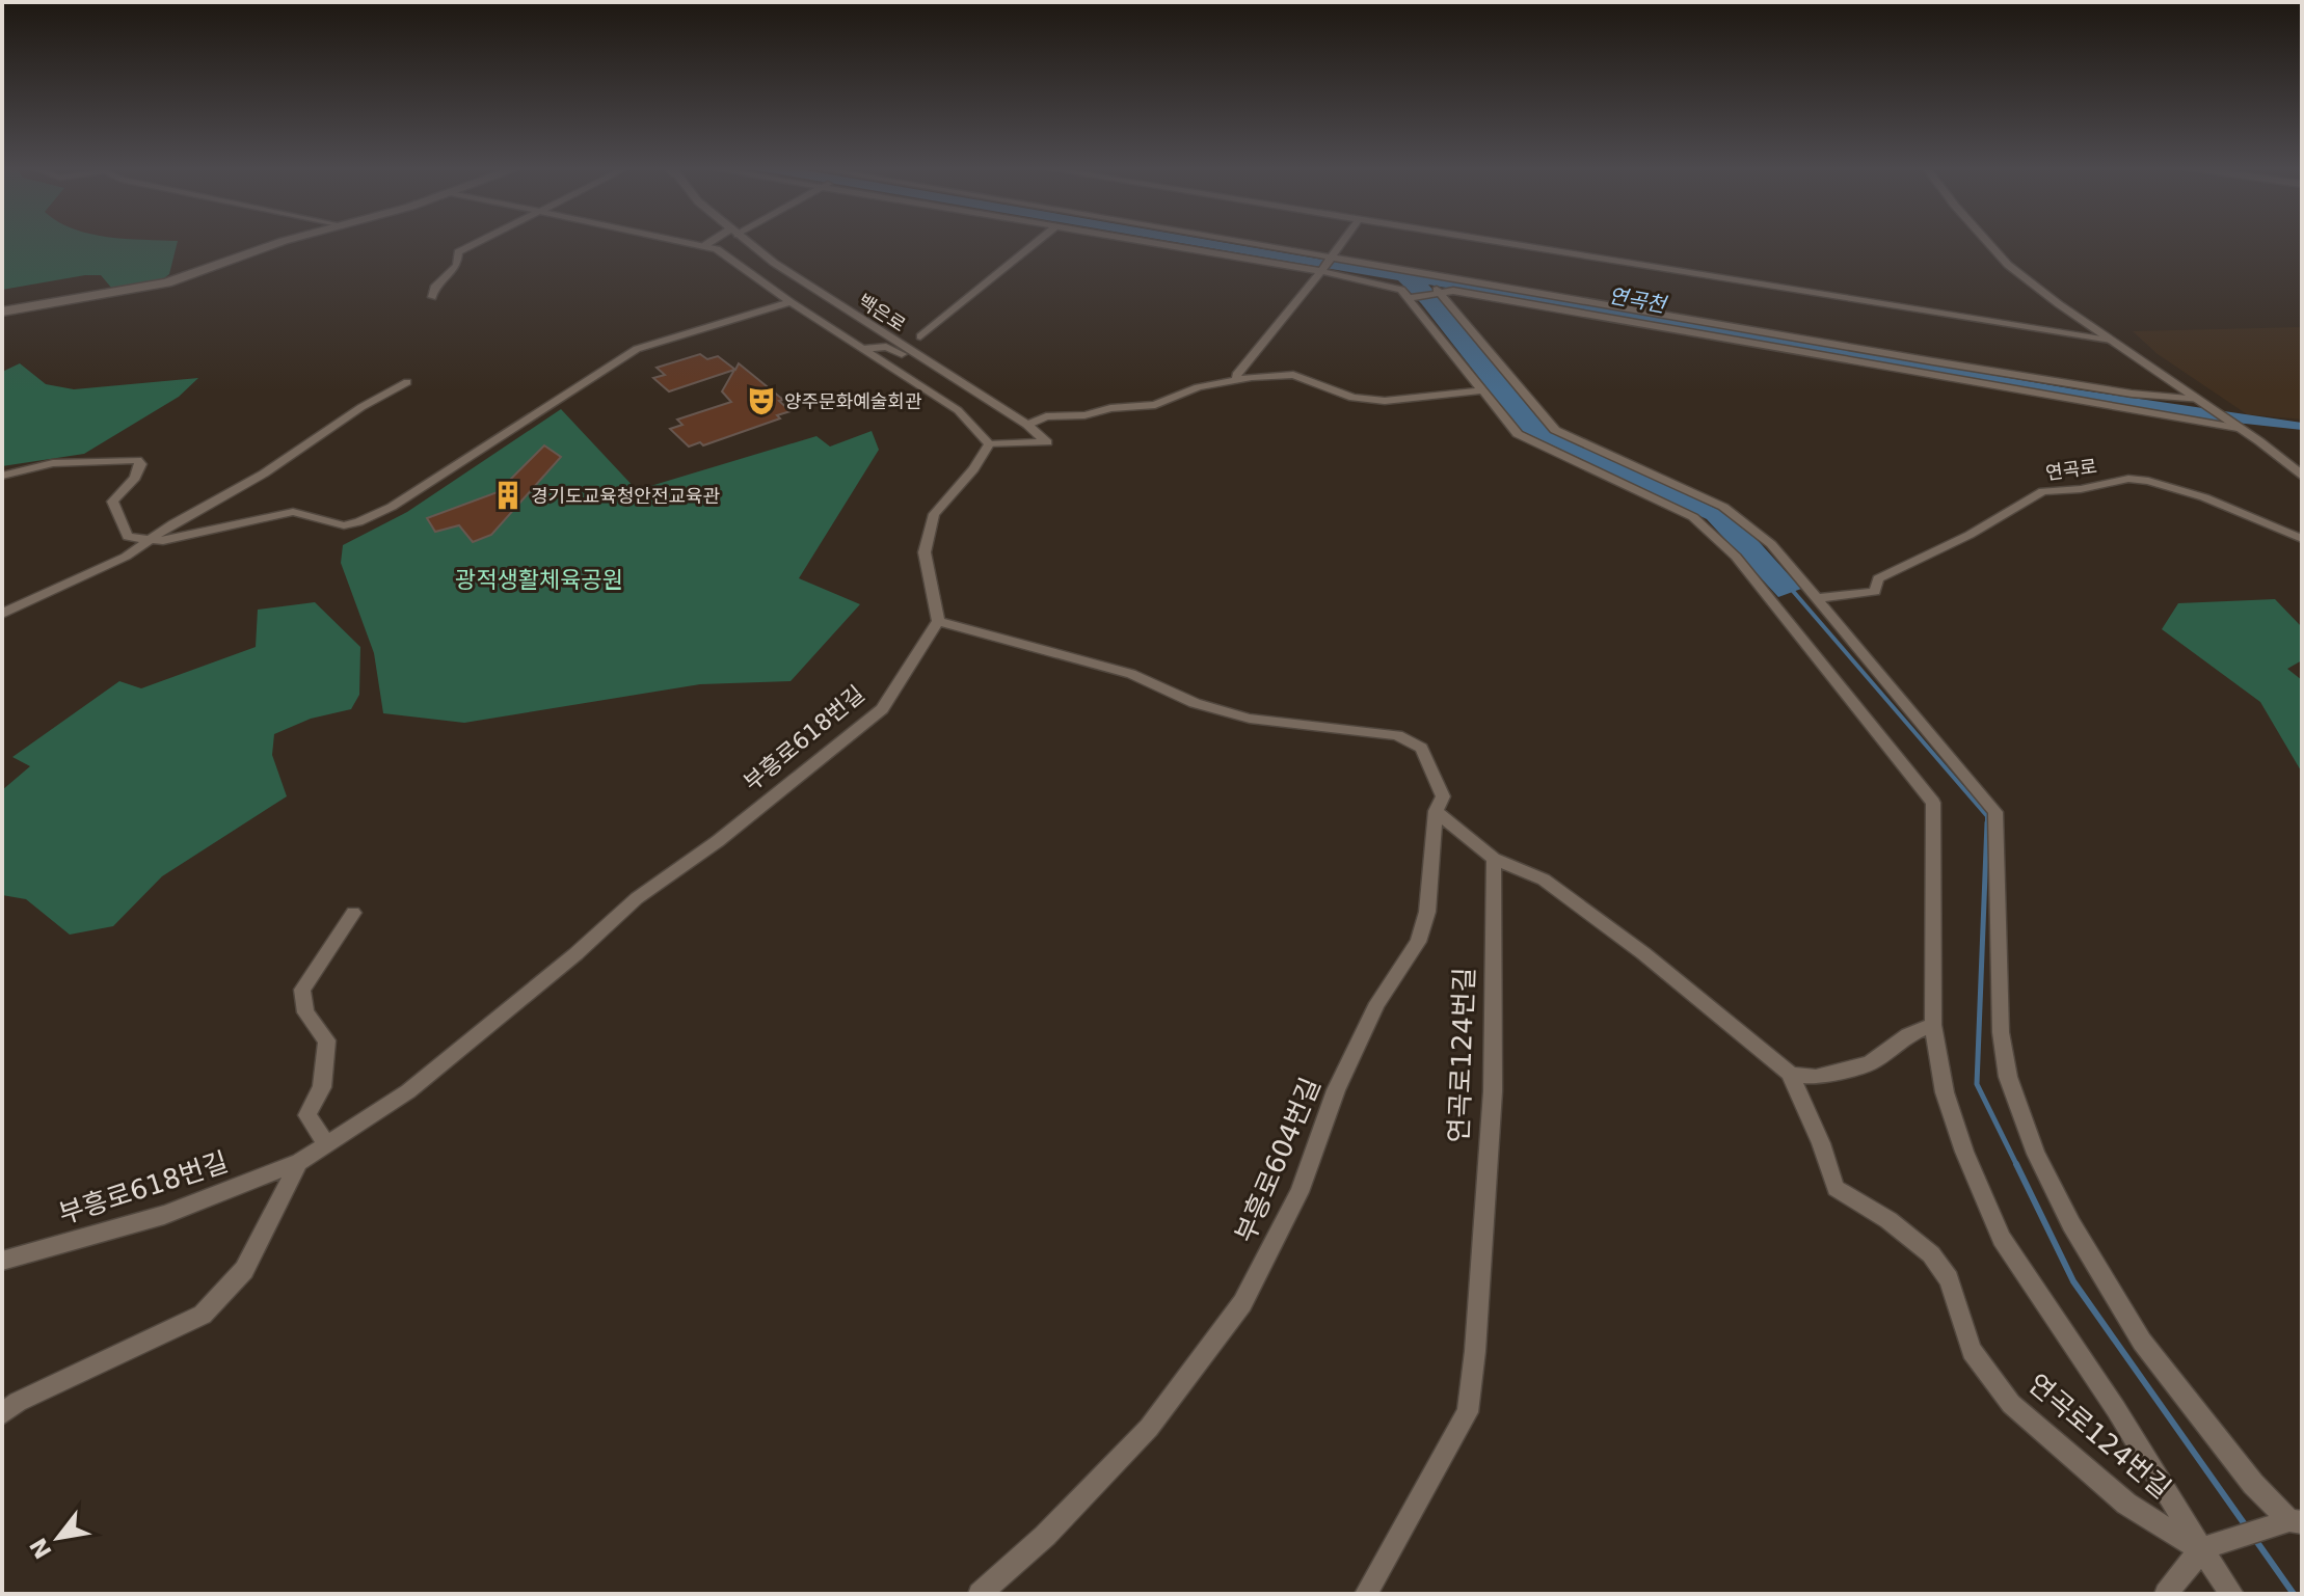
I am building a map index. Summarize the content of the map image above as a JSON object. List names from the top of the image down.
{
  "streets": {
    "street": [
      "백은로",
      "연곡로",
      "부흥로618번길",
      "연곡로124번길",
      "부흥로604번길"
    ]
  },
  "crossings": [
    ["부흥로618번길", "부흥로604번길"]
  ],
  "water": ["연곡천"],
  "parks": ["광적생활체육공원"],
  "places": {
    "theatre": ["양주문화예술회관"],
    "building": ["경기도교육청안전교육관"]
  },
  "north": "bottom left"
}
